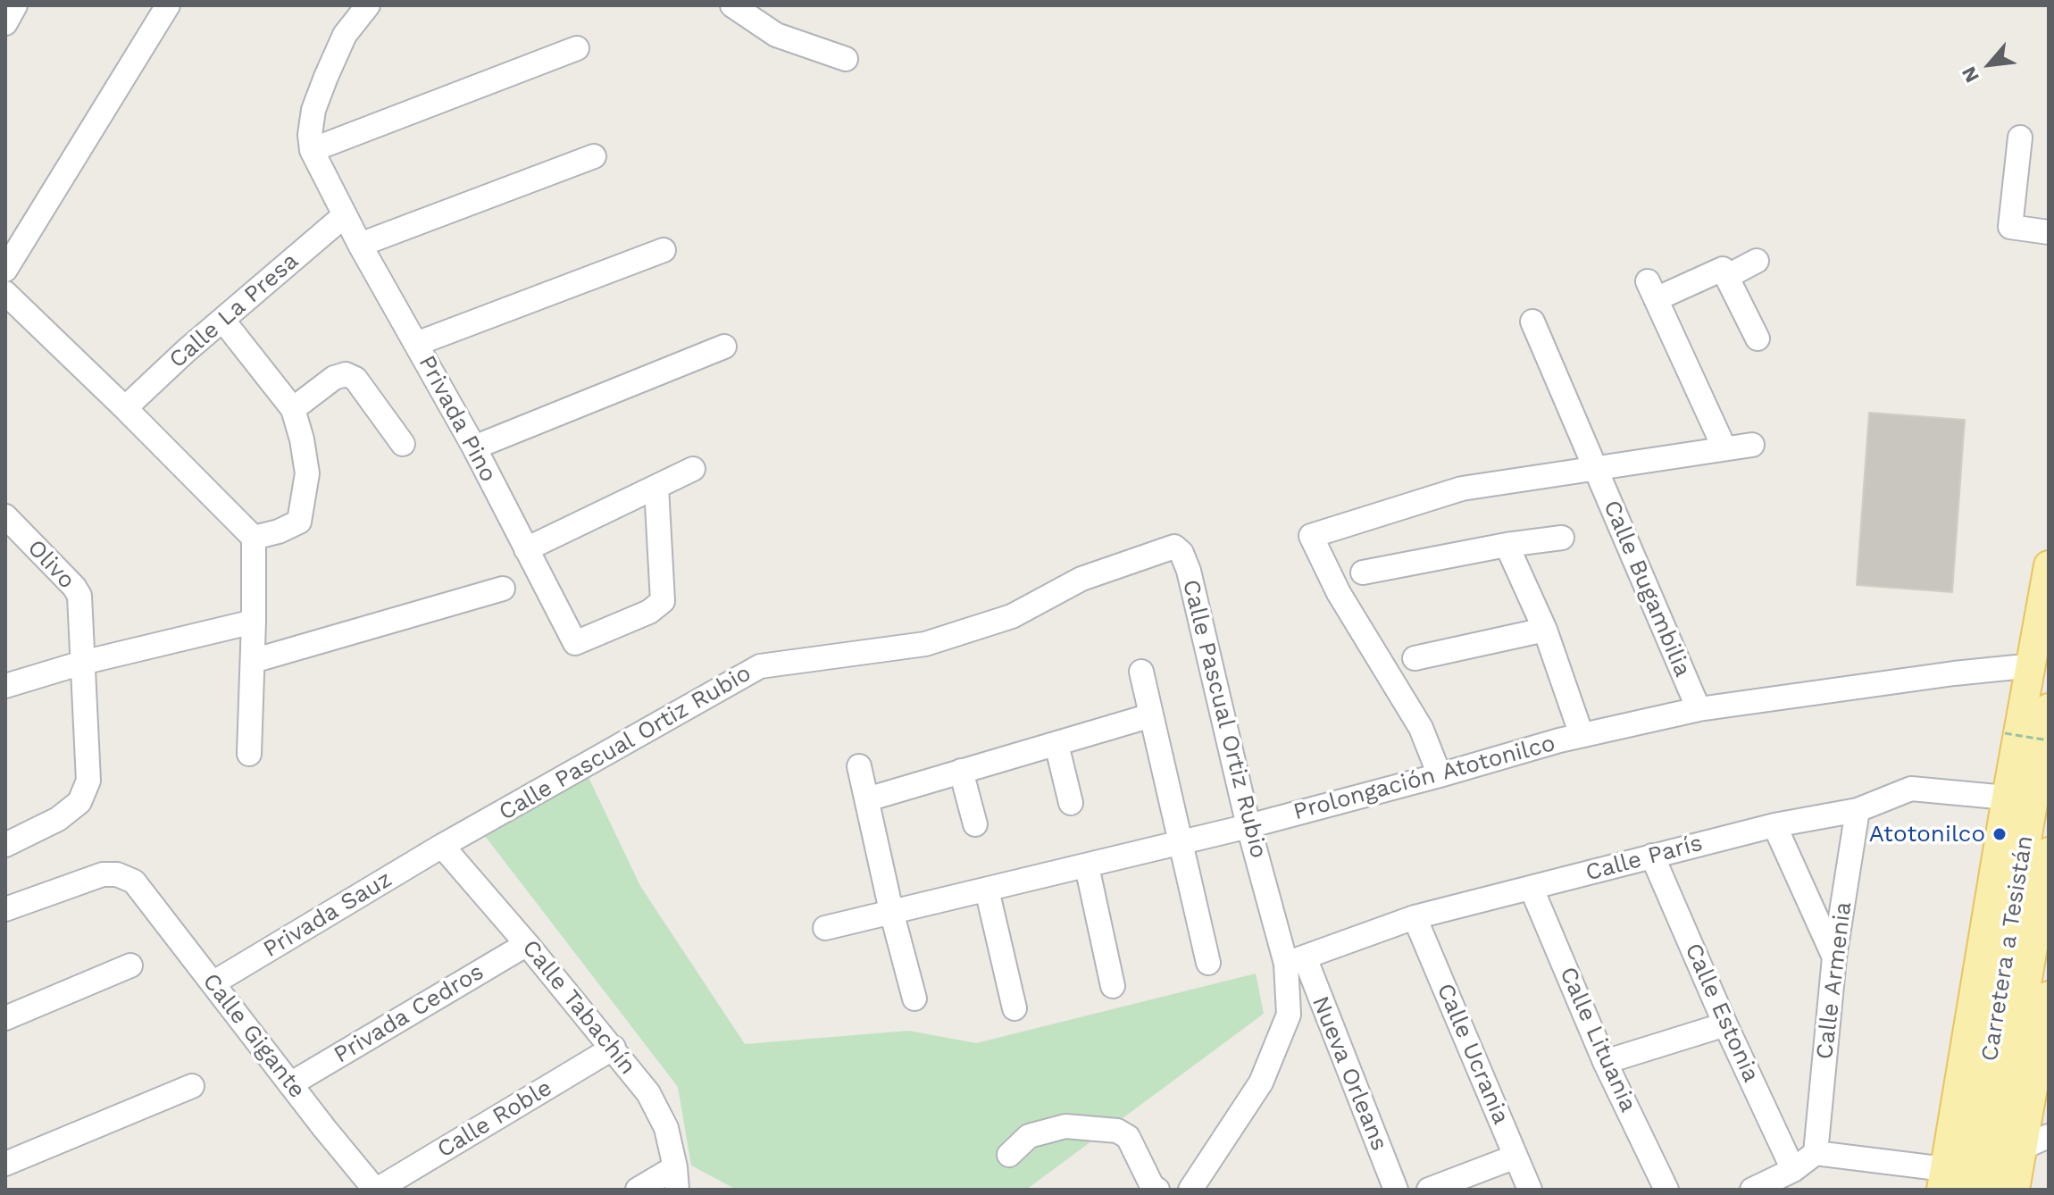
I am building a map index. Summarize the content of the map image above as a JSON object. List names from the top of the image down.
{
  "streets": {
    "main road": ["Carretera a Tesistán"],
    "street": [
      "Calle La Presa",
      "Privada Pino",
      "Olivo",
      "Calle Bugambilia",
      "Calle Pascual Ortiz Rubio",
      "Prolongación Atotonilco",
      "Calle París",
      "Privada Sauz",
      "Calle Armenia",
      "Calle Tabachín",
      "Calle Estonia",
      "Privada Cedros",
      "Calle Gigante",
      "Calle Lituania",
      "Calle Ucrania",
      "Nueva Orleans",
      "Calle Roble"
    ]
  },
  "crossings": [
    ["Calle La Presa", "Privada Pino"],
    ["Calle Bugambilia", "Prolongación Atotonilco"],
    ["Calle Pascual Ortiz Rubio", "Prolongación Atotonilco"],
    ["Calle Pascual Ortiz Rubio", "Calle París"],
    ["Calle Pascual Ortiz Rubio", "Privada Sauz"],
    ["Calle Pascual Ortiz Rubio", "Calle Tabachín"],
    ["Calle Pascual Ortiz Rubio", "Nueva Orleans"],
    ["Calle París", "Calle Armenia"],
    ["Calle París", "Calle Estonia"],
    ["Calle París", "Calle Lituania"],
    ["Calle París", "Calle Ucrania"],
    ["Calle París", "Nueva Orleans"],
    ["Privada Sauz", "Calle Tabachín"],
    ["Privada Sauz", "Calle Gigante"],
    ["Calle Tabachín", "Privada Cedros"],
    ["Calle Tabachín", "Calle Roble"],
    ["Privada Cedros", "Calle Gigante"],
    ["Calle Gigante", "Calle Roble"]
  ],
  "places": ["Atotonilco"],
  "north": "bottom left"
}
